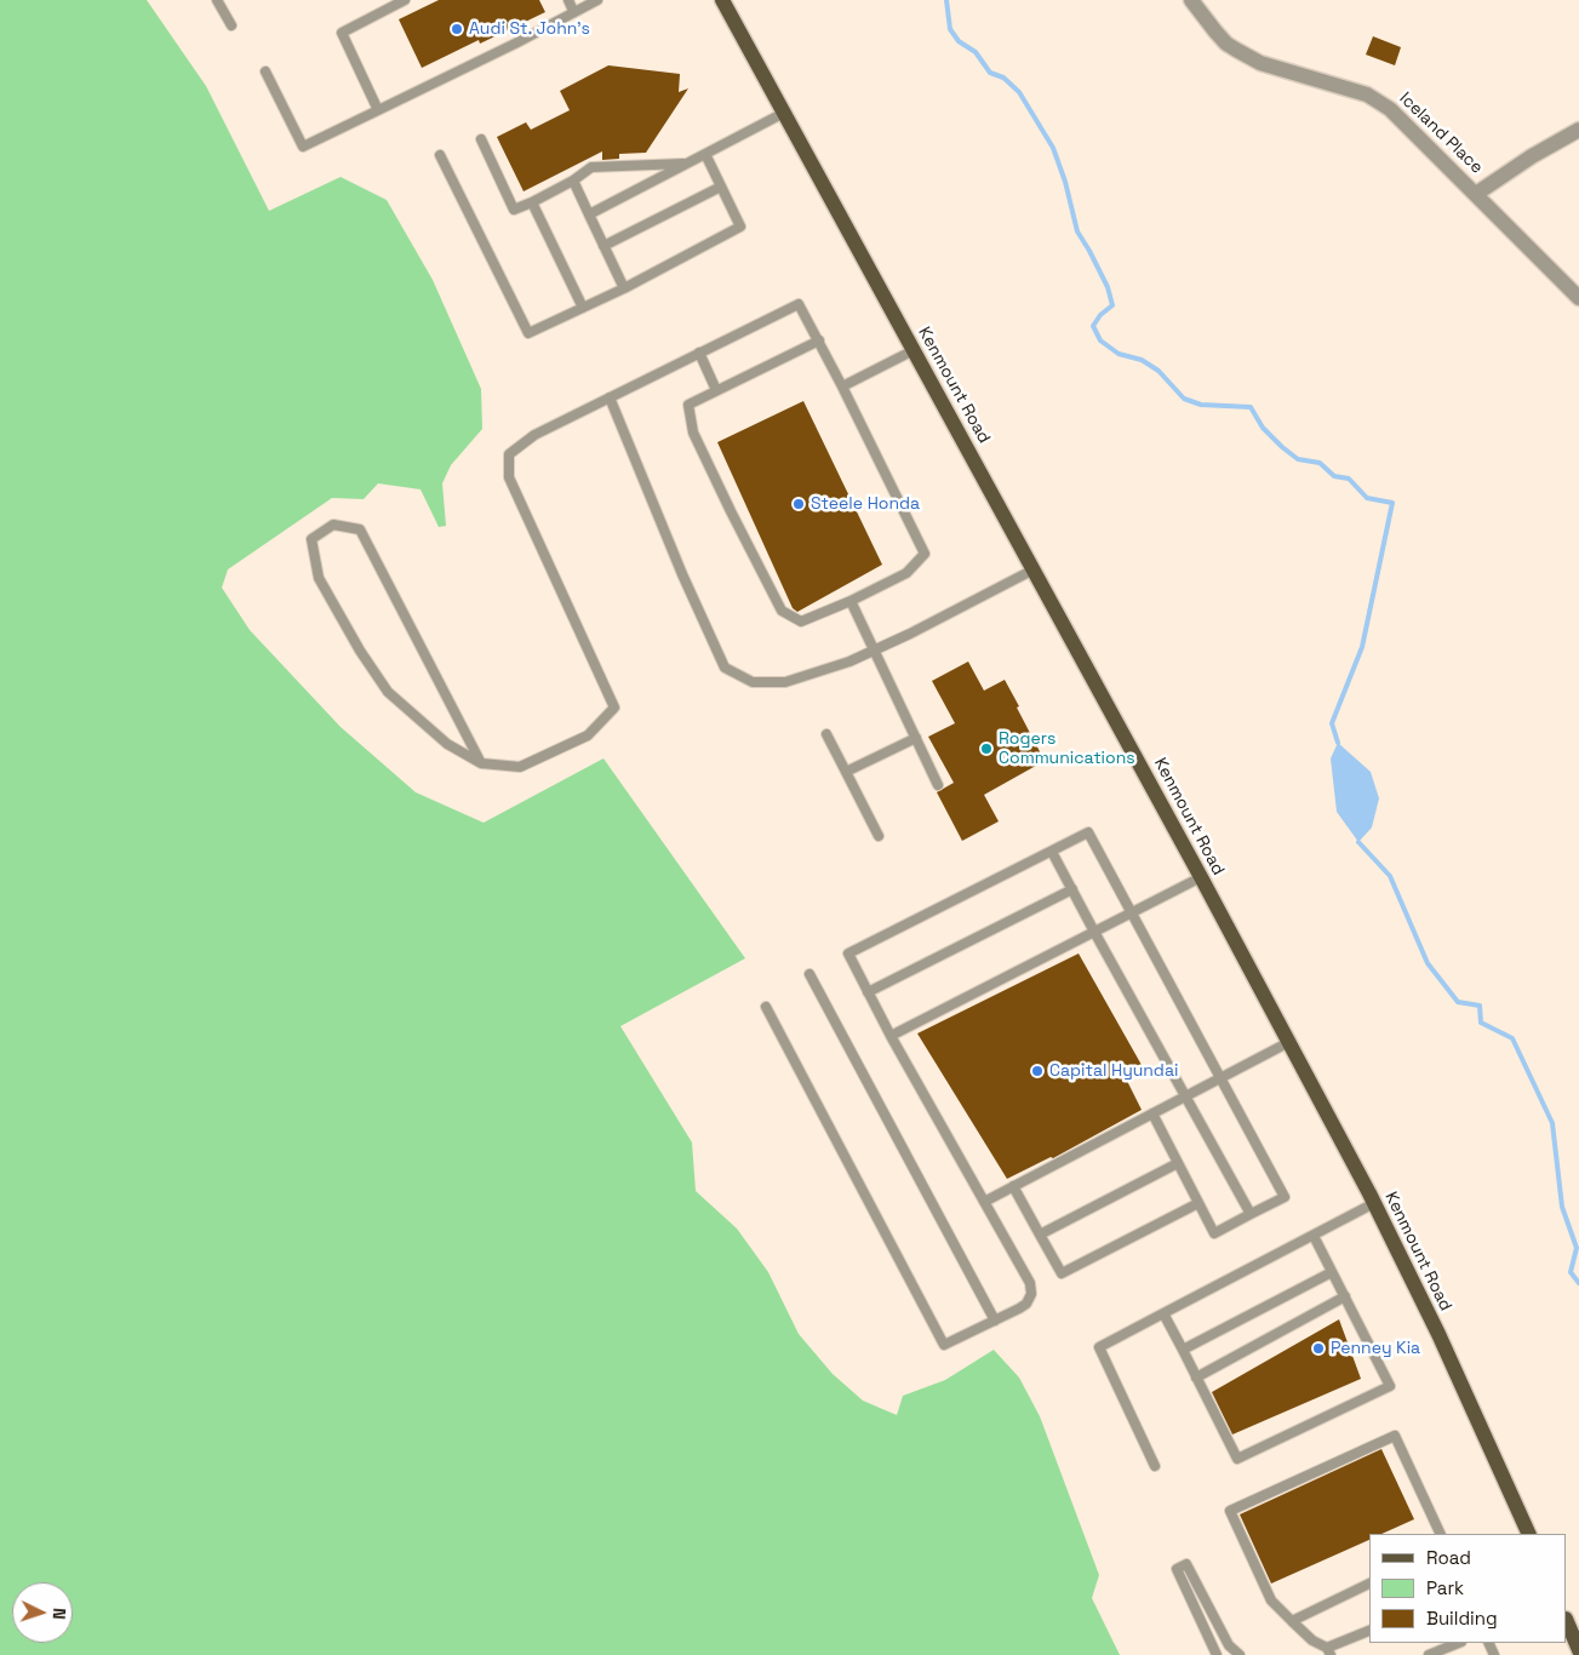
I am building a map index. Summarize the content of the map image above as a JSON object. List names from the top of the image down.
{
  "streets": {
    "main road": ["Kenmount Road"],
    "street": ["Iceland Place"]
  },
  "places": [
    "Audi St. John's",
    "Steele Honda",
    "Rogers Communications",
    "Capital Hyundai",
    "Penney Kia"
  ],
  "legend": ["Road", "Park", "Building"],
  "north": "right"
}
